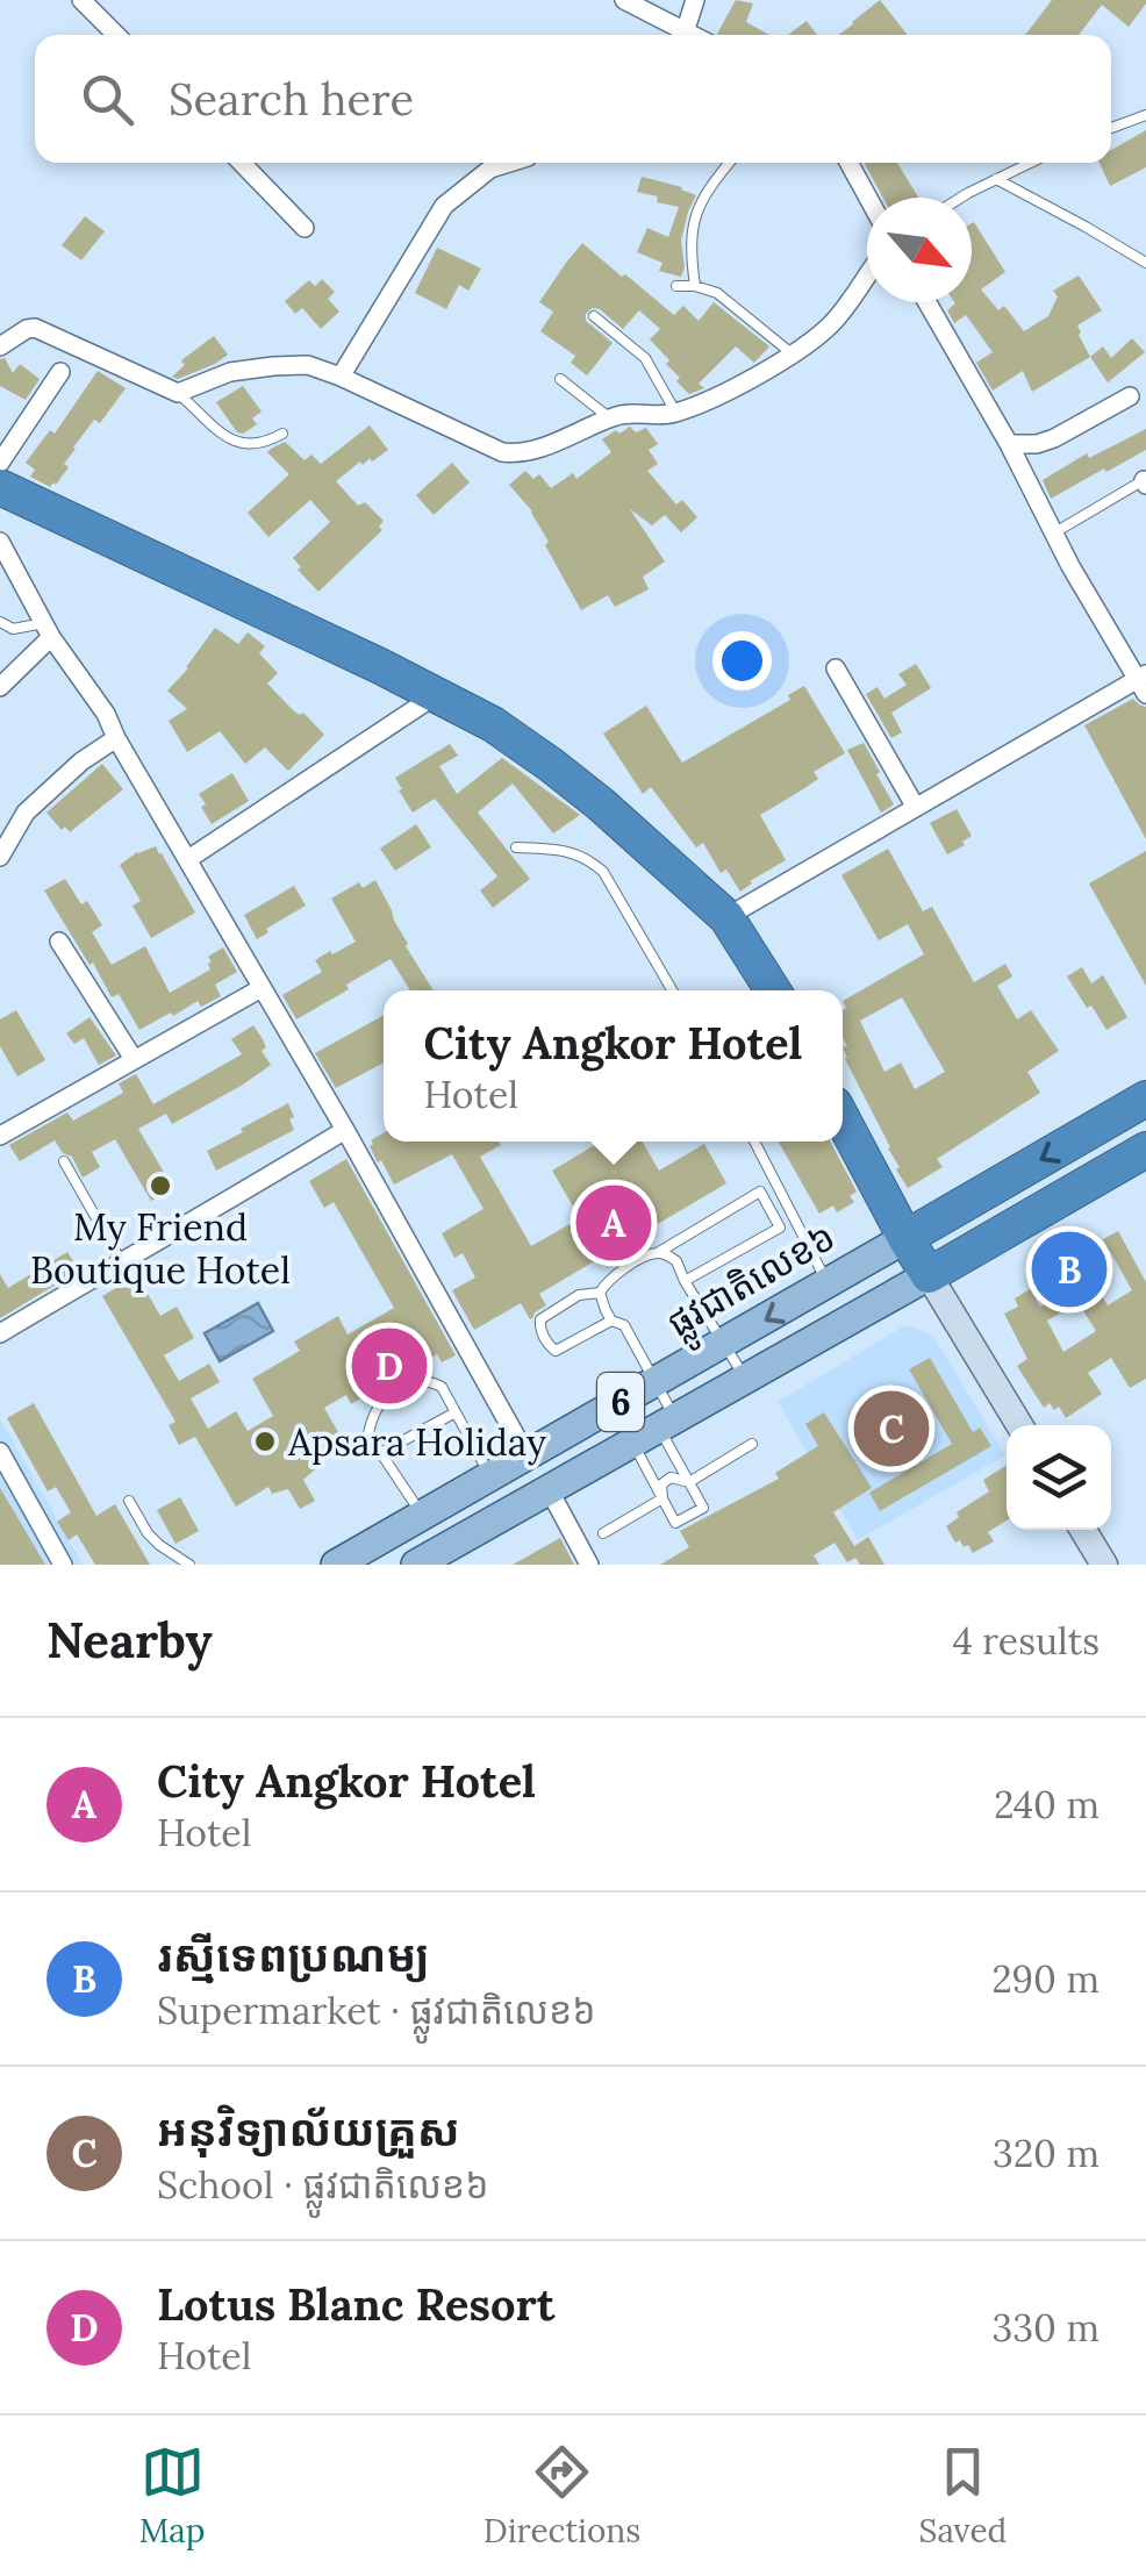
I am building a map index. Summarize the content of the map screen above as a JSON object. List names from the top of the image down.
{
  "streets": {
    "highway": ["ផ្លូវជាតិលេខ៦", "6"]
  },
  "places": ["My Friend Boutique Hotel", "Apsara Holiday"],
  "north": "bottom right",
  "page": {
    "search": "Search here",
    "popup": ["City Angkor Hotel", "Hotel"],
    "pins": [
      "A",
      "B",
      "D",
      "C"
    ],
    "heading": ["Nearby", "4 results"],
    "list": [
      {
        "mark": "A",
        "name": "City Angkor Hotel",
        "note": "Hotel",
        "value": "240 m"
      },
      {
        "mark": "B",
        "name": "រស្មីទេពប្រណម្យ",
        "note": "Supermarket · ផ្លូវជាតិលេខ៦",
        "value": "290 m"
      },
      {
        "mark": "C",
        "name": "អនុវិទ្យាល័យគ្រួស",
        "note": "School · ផ្លូវជាតិលេខ៦",
        "value": "320 m"
      },
      {
        "mark": "D",
        "name": "Lotus Blanc Resort",
        "note": "Hotel",
        "value": "330 m"
      }
    ],
    "nav": ["Map", "Directions", "Saved"]
  }
}
